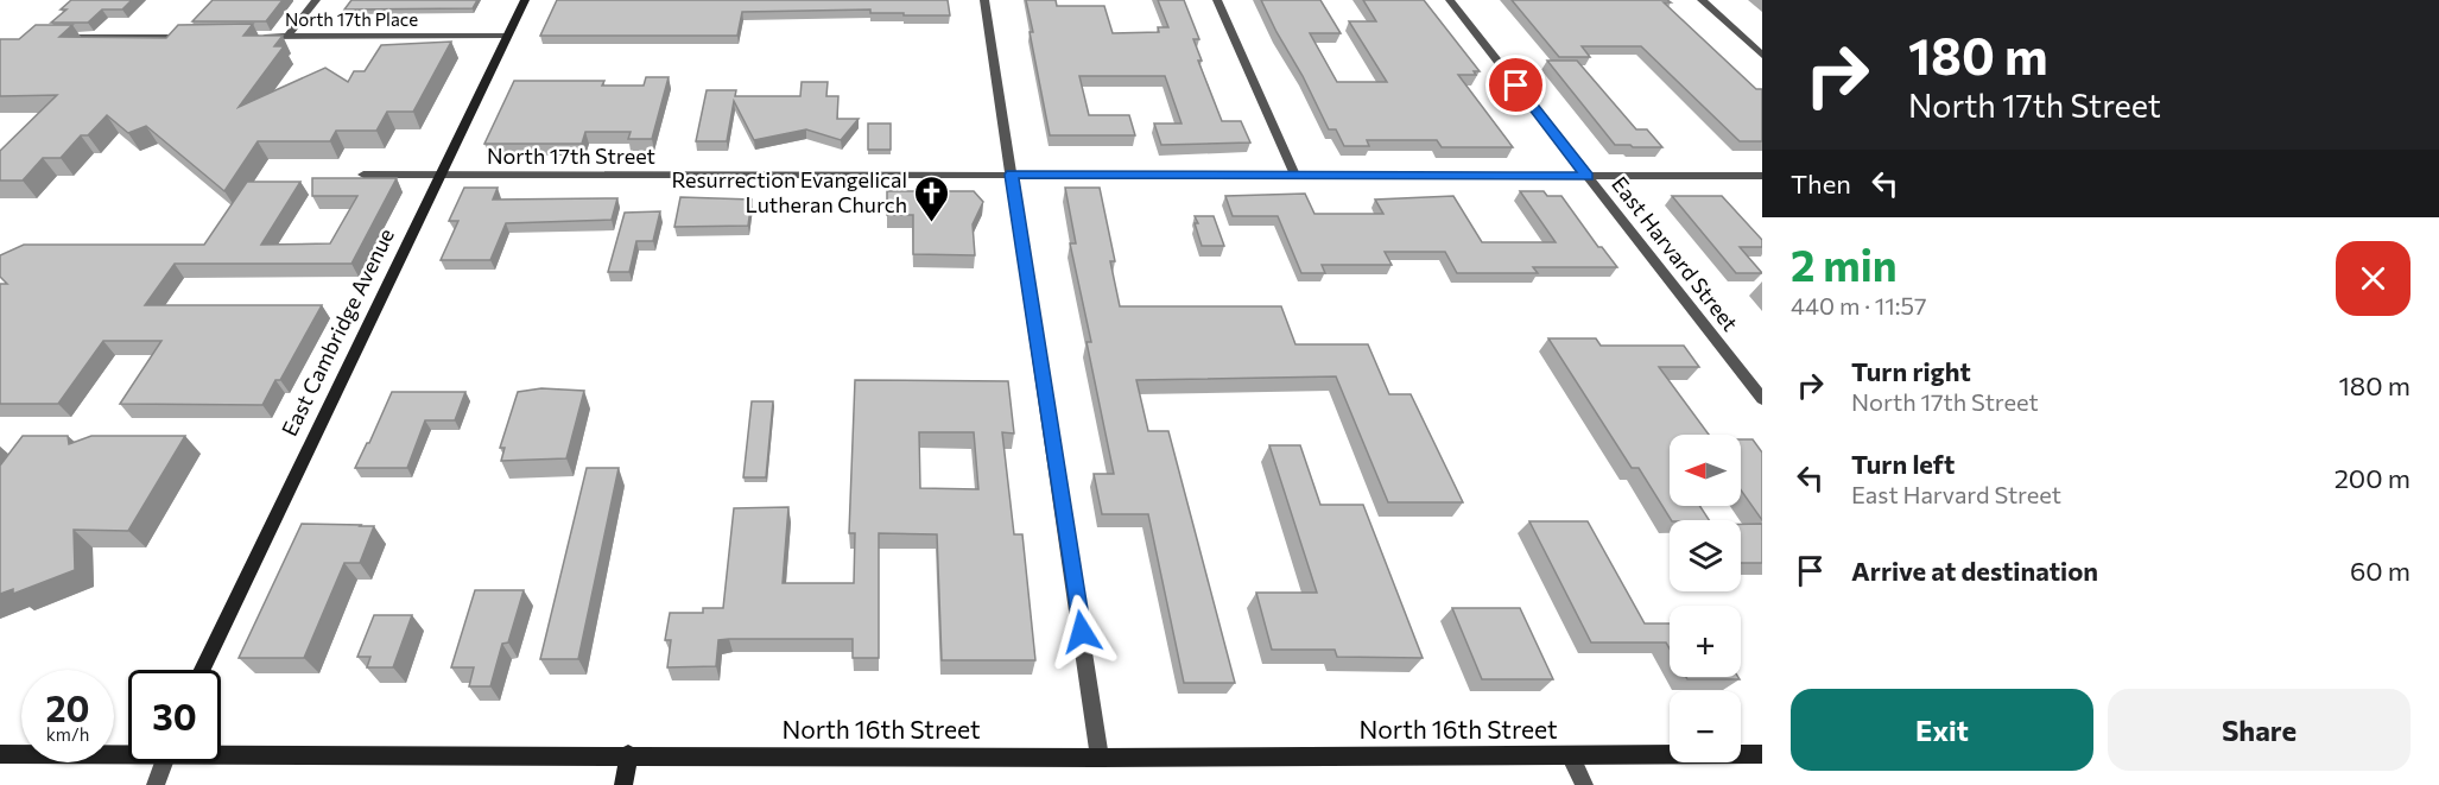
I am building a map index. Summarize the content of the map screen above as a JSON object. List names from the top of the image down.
{
  "streets": {
    "main road": ["East Cambridge Avenue", "North 16th Street"],
    "street": ["North 17th Place", "North 17th Street", "East Harvard Street"]
  },
  "crossings": [
    ["North 17th Place", "East Cambridge Avenue"],
    ["North 17th Street", "East Harvard Street"],
    ["North 17th Street", "East Cambridge Avenue"]
  ],
  "places": {
    "church": ["Resurrection Evangelical Lutheran Church"]
  },
  "north": "left",
  "page": {
    "turn": ["180 m", "North 17th Street"],
    "then": "Then",
    "heading": ["2 min", "440 m · 11:57"],
    "list": [
      {
        "name": "Turn right",
        "note": "North 17th Street",
        "value": "180 m"
      },
      {
        "name": "Turn left",
        "note": "East Harvard Street",
        "value": "200 m"
      },
      {
        "name": "Arrive at destination",
        "value": "60 m"
      }
    ],
    "map_buttons": ["+", "−"],
    "speed": "20 km/h",
    "limit": "30",
    "buttons": ["Exit", "Share"]
  }
}
